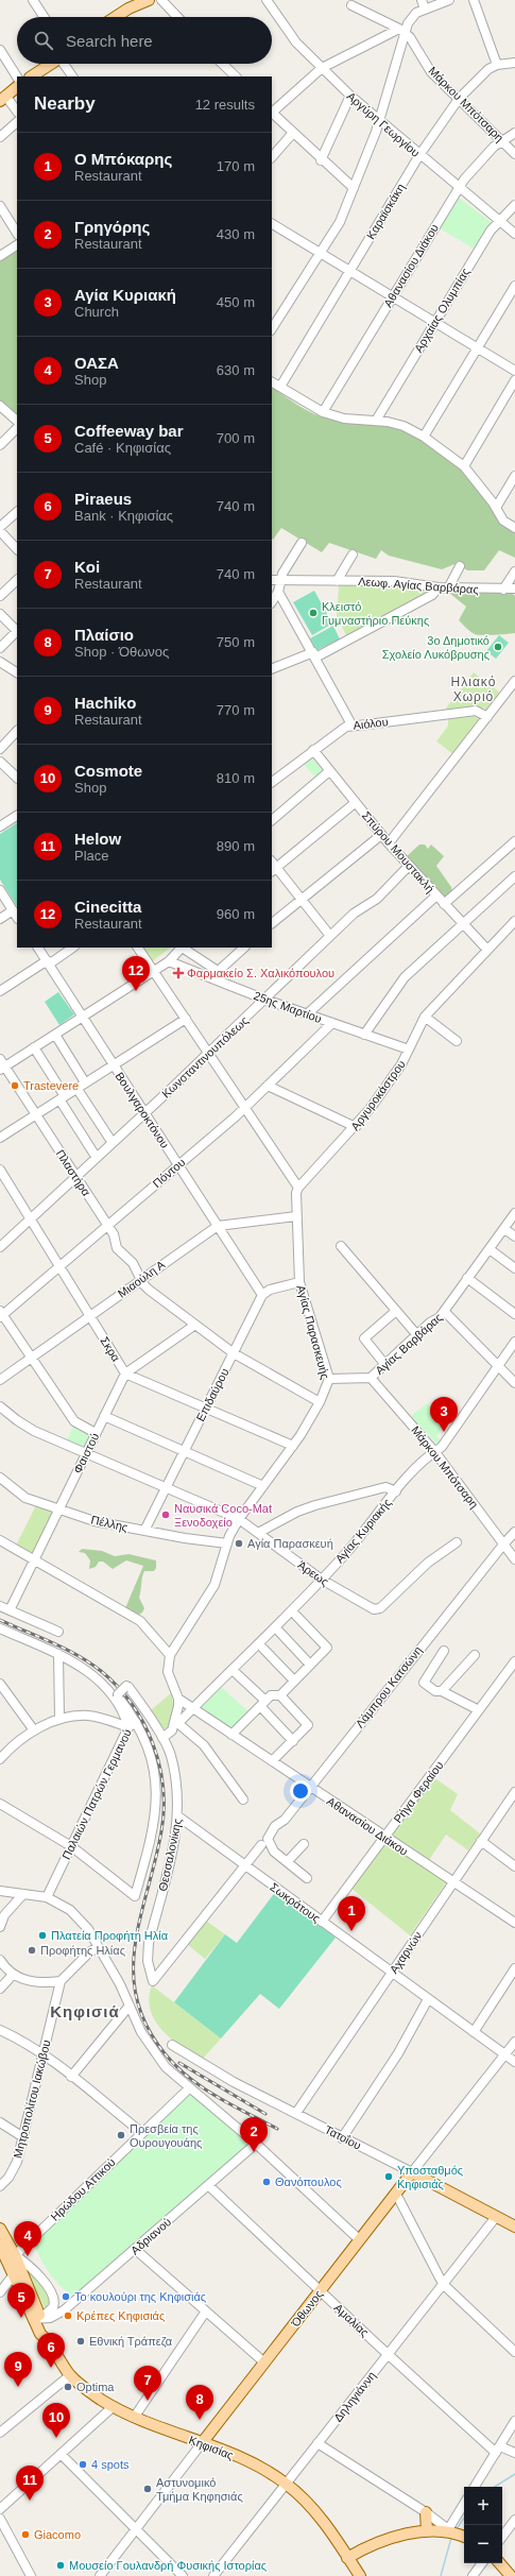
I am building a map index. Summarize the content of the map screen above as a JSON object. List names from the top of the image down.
{
  "streets": {
    "main road": ["Τατοΐου", "Όθωνος", "Κηφισίας"],
    "street": [
      "Μάρκου Μπότσαρη",
      "Αργύρη Γεωργίου",
      "Καραϊσκάκη",
      "Αθανασίου Διάκου",
      "Αρχαίας Ολυμπίας",
      "Λεωφ. Αγίας Βαρβάρας",
      "Αιόλου",
      "Σπύρου Μουστακλή",
      "25ης Μαρτίου",
      "Κωνσταντινουπόλεως",
      "Αργυροκάστρου",
      "Βουλγαροκτόνου",
      "Πλαστήρα",
      "Πόντου",
      "Μιαούλη Α",
      "Αγίας Παρασκευής",
      "Αγίας Βαρβάρας",
      "Σκρα",
      "Επιδαύρου",
      "Φαιστού",
      "Πέλλης",
      "Αγίας Κυριακής",
      "Άρεως",
      "Λάμπρου Κατσώνη",
      "Ρήγα Φεραίου",
      "Παλαιών Πατρών Γερμανού",
      "Θεσσαλονίκης",
      "Σωκράτους",
      "Αχαρνών",
      "Μητροπολίτου Ιακώβου",
      "Ηρώδου Αττικού",
      "Αδριανού",
      "Αμαλίας",
      "Δηληγιάννη"
    ]
  },
  "crossings": [
    ["Μάρκου Μπότσαρη", "Καραϊσκάκη"],
    ["Μάρκου Μπότσαρη", "Αθανασίου Διάκου"],
    ["Μάρκου Μπότσαρη", "Αγίας Βαρβάρας"],
    ["Μάρκου Μπότσαρη", "Αγίας Κυριακής"],
    ["Μάρκου Μπότσαρη", "Λάμπρου Κατσώνη"],
    ["Αργύρη Γεωργίου", "Καραϊσκάκη"],
    ["Αργύρη Γεωργίου", "Αθανασίου Διάκου"],
    ["Αργύρη Γεωργίου", "Αρχαίας Ολυμπίας"],
    ["Αθανασίου Διάκου", "Αγίας Κυριακής"],
    ["Αθανασίου Διάκου", "Λάμπρου Κατσώνη"],
    ["Αθανασίου Διάκου", "Ρήγα Φεραίου"],
    ["Αθανασίου Διάκου", "Αχαρνών"],
    ["Αιόλου", "Σπύρου Μουστακλή"],
    ["Σπύρου Μουστακλή", "Κωνσταντινουπόλεως"],
    ["Σπύρου Μουστακλή", "Αργυροκάστρου"],
    ["25ης Μαρτίου", "Κωνσταντινουπόλεως"],
    ["25ης Μαρτίου", "Αργυροκάστρου"],
    ["25ης Μαρτίου", "Πόντου"],
    ["Κωνσταντινουπόλεως", "Βουλγαροκτόνου"],
    ["Κωνσταντινουπόλεως", "Πλαστήρα"],
    ["Κωνσταντινουπόλεως", "Σκρα"],
    ["Αργυροκάστρου", "Αγίας Παρασκευής"],
    ["Βουλγαροκτόνου", "Πόντου"],
    ["Βουλγαροκτόνου", "Μιαούλη Α"],
    ["Βουλγαροκτόνου", "Επιδαύρου"],
    ["Πλαστήρα", "Πόντου"],
    ["Πλαστήρα", "Μιαούλη Α"],
    ["Πλαστήρα", "Αγίας Παρασκευής"],
    ["Πλαστήρα", "Επιδαύρου"],
    ["Πλαστήρα", "Φαιστού"],
    ["Πόντου", "Σκρα"],
    ["Μιαούλη Α", "Αγίας Παρασκευής"],
    ["Μιαούλη Α", "Σκρα"],
    ["Αγίας Παρασκευής", "Αγίας Βαρβάρας"],
    ["Αγίας Παρασκευής", "Σκρα"],
    ["Αγίας Παρασκευής", "Πέλλης"],
    ["Αγίας Παρασκευής", "Άρεως"],
    ["Σκρα", "Επιδαύρου"],
    ["Σκρα", "Φαιστού"],
    ["Επιδαύρου", "Πέλλης"],
    ["Επιδαύρου", "Άρεως"],
    ["Φαιστού", "Πέλλης"],
    ["Φαιστού", "Άρεως"],
    ["Αγίας Κυριακής", "Άρεως"],
    ["Λάμπρου Κατσώνη", "Θεσσαλονίκης"],
    ["Λάμπρου Κατσώνη", "Σωκράτους"],
    ["Ρήγα Φεραίου", "Σωκράτους"],
    ["Παλαιών Πατρών Γερμανού", "Θεσσαλονίκης"],
    ["Θεσσαλονίκης", "Σωκράτους"],
    ["Σωκράτους", "Αχαρνών"],
    ["Σωκράτους", "Όθωνος"],
    ["Αχαρνών", "Τατοΐου"],
    ["Τατοΐου", "Όθωνος"],
    ["Τατοΐου", "Δηληγιάννη"],
    ["Ηρώδου Αττικού", "Κηφισίας"],
    ["Αδριανού", "Αμαλίας"],
    ["Αδριανού", "Κηφισίας"],
    ["Όθωνος", "Αμαλίας"],
    ["Όθωνος", "Κηφισίας"],
    ["Αμαλίας", "Δηληγιάννη"],
    ["Δηληγιάννη", "Κηφισίας"]
  ],
  "districts": ["Ηλιακό Χωριό", "Κηφισιά"],
  "places": {
    "other": [
      "Κλειστό Γυμναστήριο Πεύκης",
      "3ο Δημοτικό Σχολείο Λυκόβρυσης",
      "Trastevere",
      "Ναυσικά Coco-Mat Ξενοδοχείο",
      "Αγία Παρασκευή",
      "Πλατεία Προφήτη Ηλία",
      "Προφήτης Ηλίας",
      "Πρεσβεία της Ουρουγουάης",
      "Υποσταθμός Κηφισιάς",
      "Θανόπουλος",
      "Το κουλούρι της Κηφισιάς",
      "Κρέπες Κηφισιάς",
      "Εθνική Τράπεζα",
      "Optima",
      "4 spots",
      "Αστυνομικό Τμήμα Κηφησιάς",
      "Giacomo",
      "Μουσείο Γουλανδρή Φυσικής Ιστορίας"
    ],
    "health": ["Φαρμακείο Σ. Χαλικόπουλου"]
  },
  "page": {
    "search": "Search here",
    "heading": ["Nearby", "12 results"],
    "list": [
      {
        "mark": "1",
        "name": "Ο Μπόκαρης",
        "note": "Restaurant",
        "value": "170 m"
      },
      {
        "mark": "2",
        "name": "Γρηγόρης",
        "note": "Restaurant",
        "value": "430 m"
      },
      {
        "mark": "3",
        "name": "Αγία Κυριακή",
        "note": "Church",
        "value": "450 m"
      },
      {
        "mark": "4",
        "name": "ΟΑΣΑ",
        "note": "Shop",
        "value": "630 m"
      },
      {
        "mark": "5",
        "name": "Coffeeway bar",
        "note": "Café · Κηφισίας",
        "value": "700 m"
      },
      {
        "mark": "6",
        "name": "Piraeus",
        "note": "Bank · Κηφισίας",
        "value": "740 m"
      },
      {
        "mark": "7",
        "name": "Koi",
        "note": "Restaurant",
        "value": "740 m"
      },
      {
        "mark": "8",
        "name": "Πλαίσιο",
        "note": "Shop · Όθωνος",
        "value": "750 m"
      },
      {
        "mark": "9",
        "name": "Hachiko",
        "note": "Restaurant",
        "value": "770 m"
      },
      {
        "mark": "10",
        "name": "Cosmote",
        "note": "Shop",
        "value": "810 m"
      },
      {
        "mark": "11",
        "name": "Helow",
        "note": "Place",
        "value": "890 m"
      },
      {
        "mark": "12",
        "name": "Cinecitta",
        "note": "Restaurant",
        "value": "960 m"
      }
    ],
    "pins": [
      "12",
      "3",
      "1",
      "2",
      "4",
      "5",
      "6",
      "9",
      "7",
      "8",
      "10",
      "11"
    ],
    "map_buttons": ["+", "−"]
  }
}
